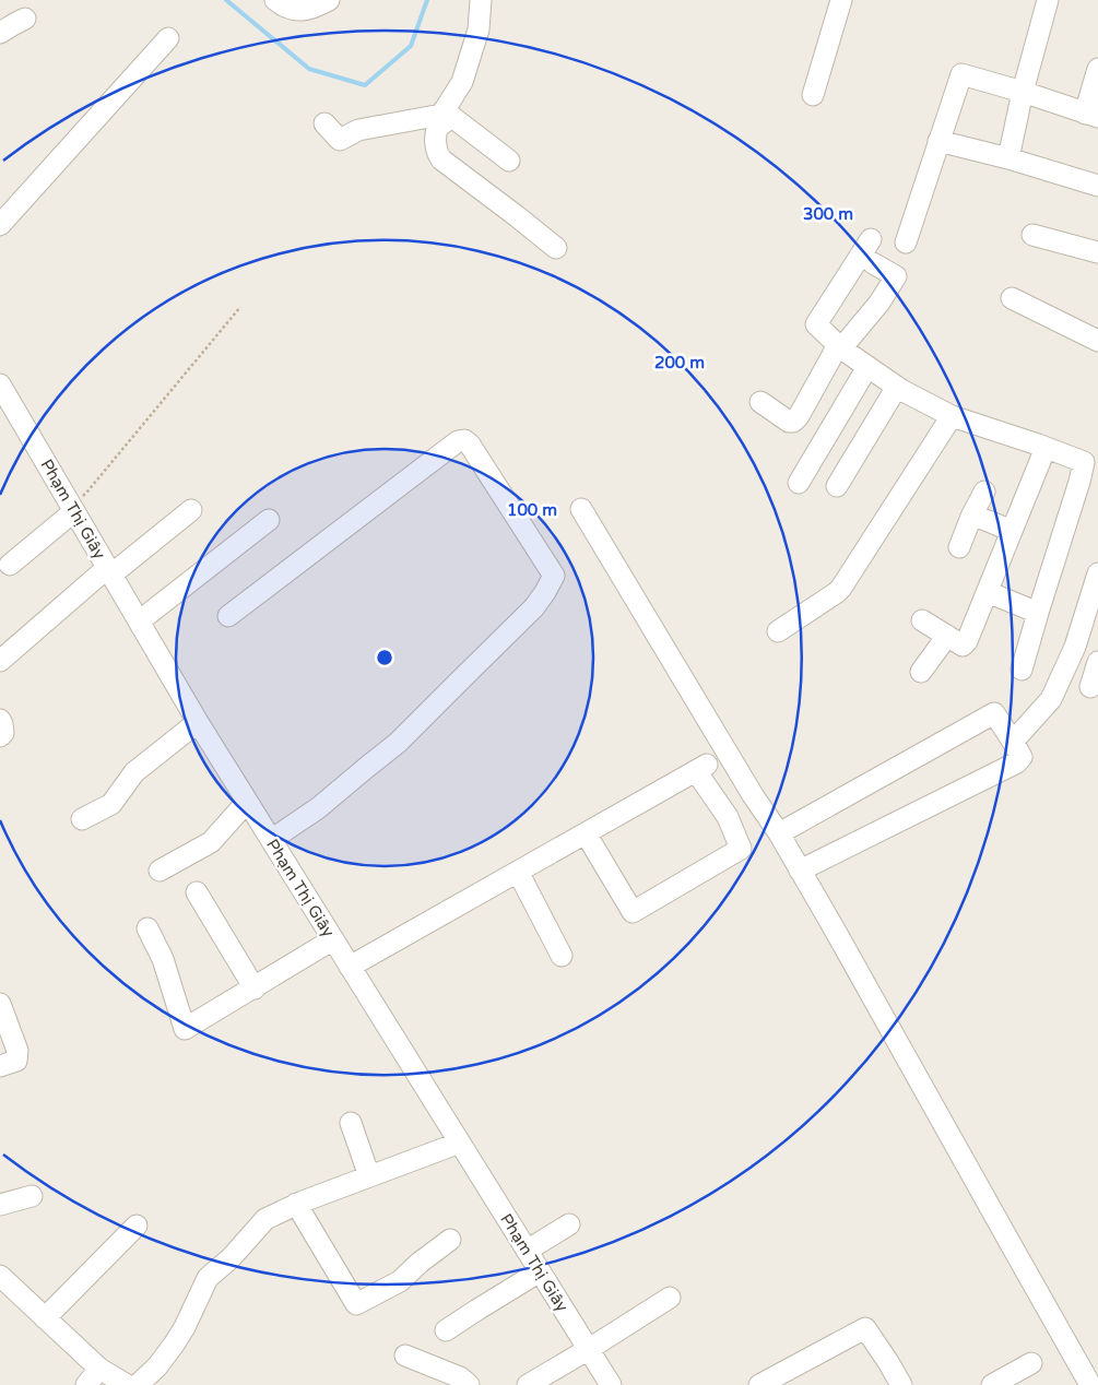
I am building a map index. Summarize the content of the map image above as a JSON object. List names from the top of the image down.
{
  "streets": {
    "street": ["Phạm Thị Giây"]
  },
  "rings": ["300 m", "200 m", "100 m"]
}
